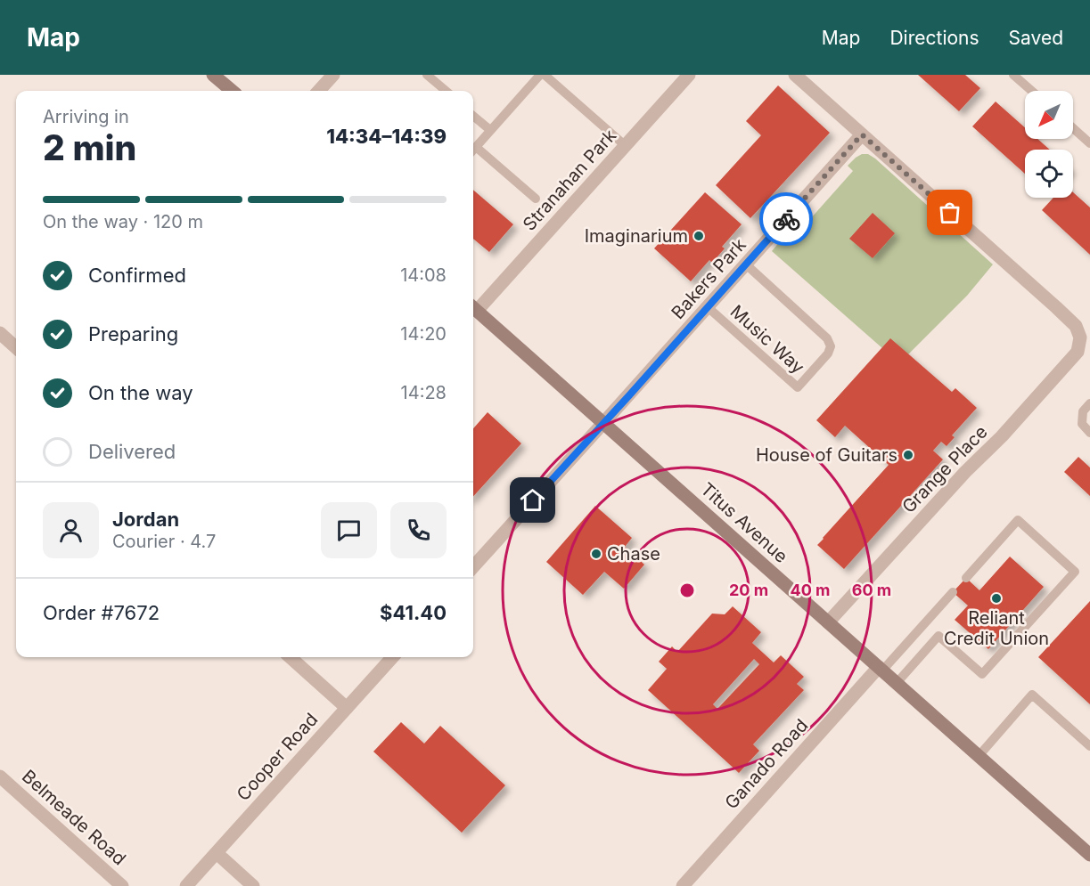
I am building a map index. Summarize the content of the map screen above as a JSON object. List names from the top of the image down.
{
  "streets": {
    "main road": ["Titus Avenue"],
    "street": [
      "Stranahan Park",
      "Bakers Park",
      "Grange Place",
      "Cooper Road",
      "Ganado Road",
      "Belmeade Road"
    ],
    "lane": ["Music Way"]
  },
  "crossings": [
    ["Stranahan Park", "Titus Avenue"],
    ["Bakers Park", "Music Way"],
    ["Bakers Park", "Grange Place"],
    ["Bakers Park", "Titus Avenue"],
    ["Grange Place", "Titus Avenue"],
    ["Titus Avenue", "Ganado Road"]
  ],
  "places": [
    "Imaginarium",
    "House of Guitars",
    "Chase",
    "Reliant Credit Union"
  ],
  "north": "bottom left",
  "page": {
    "header": "Map",
    "nav": ["Map", "Directions", "Saved"],
    "heading": ["2 min", "Arriving in", "14:34–14:39"],
    "panel": [
      "Jordan",
      "Courier · 4.7",
      "Order #7672",
      "$41.40"
    ],
    "bar": "On the way · 120 m",
    "list": [
      ["Confirmed", "14:08"],
      ["Preparing", "14:20"],
      ["On the way", "14:28"],
      "Delivered"
    ]
  },
  "rings": ["20 m", "40 m", "60 m"]
}
